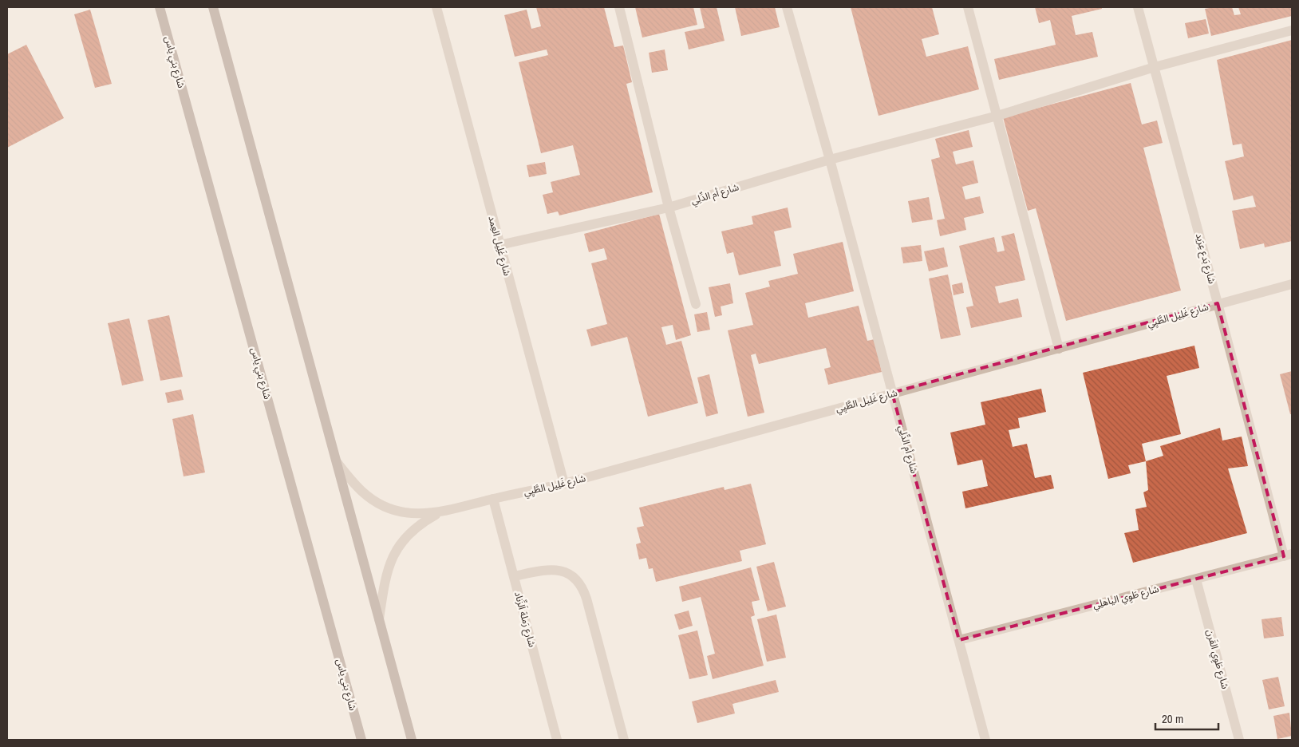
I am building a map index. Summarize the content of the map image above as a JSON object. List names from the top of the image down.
{
  "streets": {
    "main road": ["شارع بني ياس"],
    "street": [
      "شارع أم الدِّلِي",
      "شارع غَلِيل العِمد",
      "شارع بَدع عِرَيد",
      "شارع غَلِيل الطَّيِي",
      "شارع طَوِي الياهلِي",
      "شارع رَملة اَلزِّناد",
      "شارع طَوِي القَرن"
    ]
  },
  "crossings": [
    ["شارع أم الدِّلِي", "شارع غَلِيل العِمد"],
    ["شارع أم الدِّلِي", "شارع غَلِيل الطَّيِي"],
    ["شارع أم الدِّلِي", "شارع طَوِي الياهلِي"],
    ["شارع غَلِيل العِمد", "شارع غَلِيل الطَّيِي"],
    ["شارع بَدع عِرَيد", "شارع غَلِيل الطَّيِي"],
    ["شارع بَدع عِرَيد", "شارع طَوِي الياهلِي"],
    ["شارع غَلِيل الطَّيِي", "شارع رَملة اَلزِّناد"],
    ["شارع طَوِي الياهلِي", "شارع طَوِي القَرن"]
  ],
  "scale_bar": "20 m"
}
